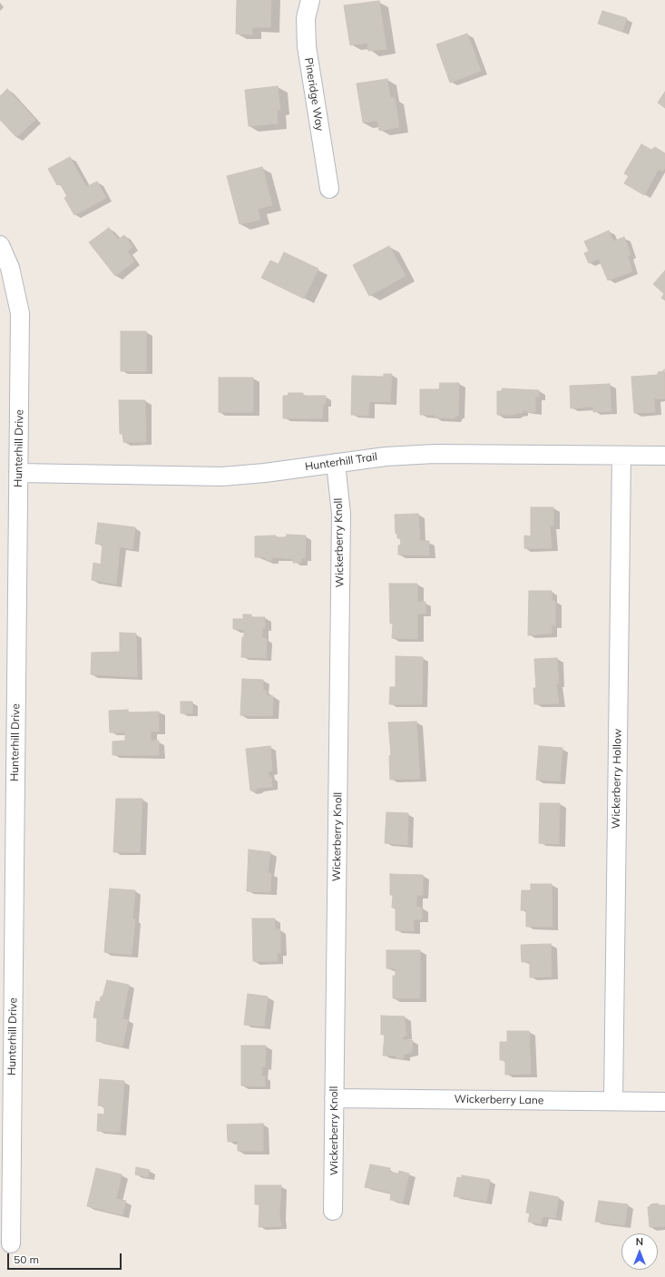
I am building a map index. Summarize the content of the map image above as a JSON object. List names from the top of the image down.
{
  "streets": {
    "street": [
      "Pineridge Way",
      "Hunterhill Drive",
      "Hunterhill Trail",
      "Wickerberry Knoll",
      "Wickerberry Hollow",
      "Wickerberry Lane"
    ]
  },
  "crossings": [
    ["Hunterhill Drive", "Hunterhill Trail"],
    ["Hunterhill Trail", "Wickerberry Knoll"],
    ["Hunterhill Trail", "Wickerberry Hollow"],
    ["Wickerberry Knoll", "Wickerberry Lane"],
    ["Wickerberry Hollow", "Wickerberry Lane"]
  ],
  "scale_bar": "50 m",
  "north": "top"
}
